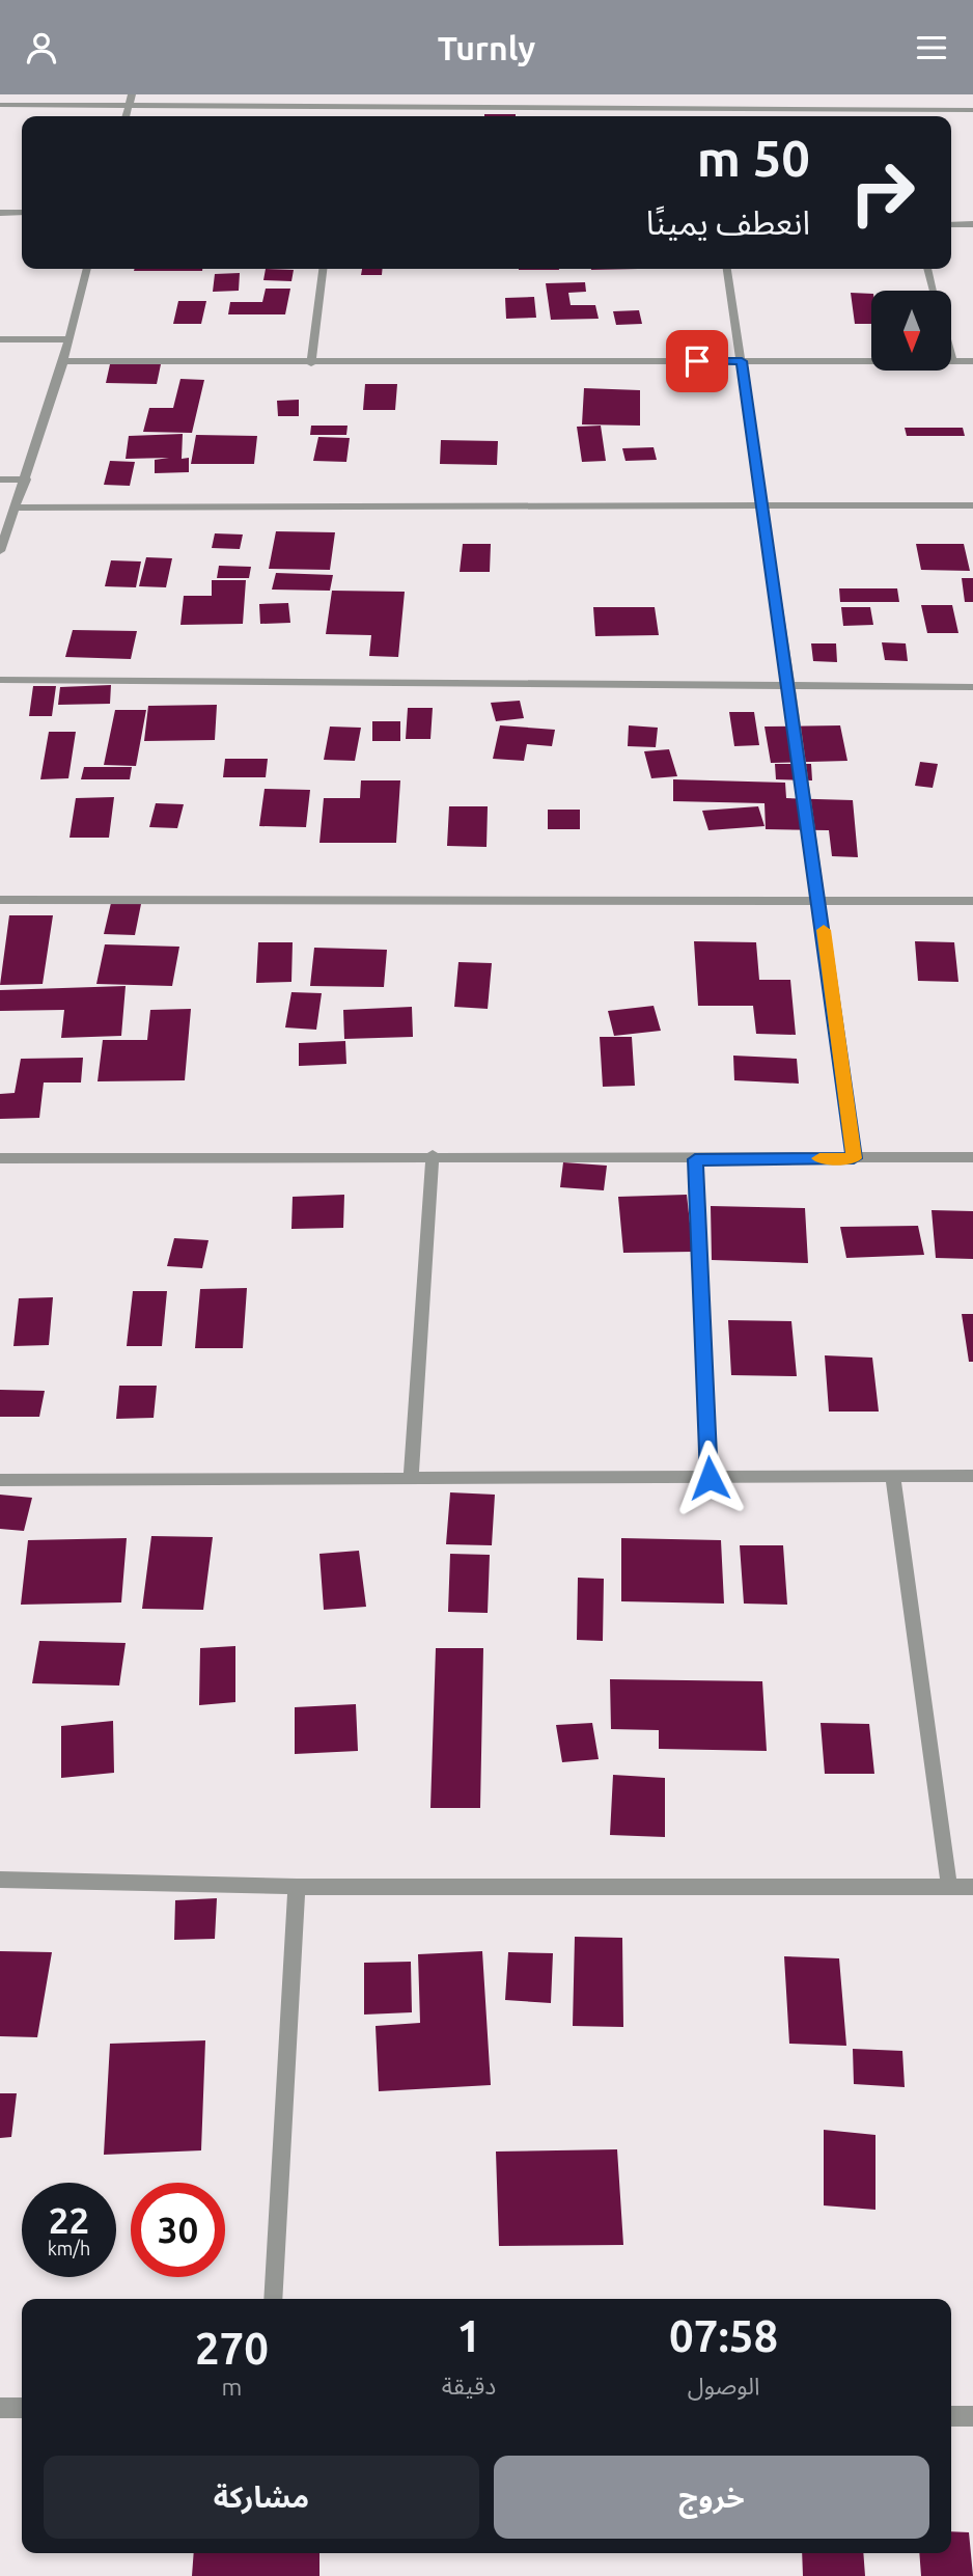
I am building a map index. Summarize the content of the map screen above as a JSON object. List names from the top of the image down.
{
  "north": "bottom",
  "page": {
    "header": "Turnly",
    "turn": ["50 m", "انعطف يمينًا"],
    "speed": "22 km/h",
    "limit": "30",
    "eta": [
      "07:58",
      "الوصول",
      "1",
      "دقيقة",
      "270",
      "m"
    ],
    "buttons": ["خروج", "مشاركة"]
  }
}
